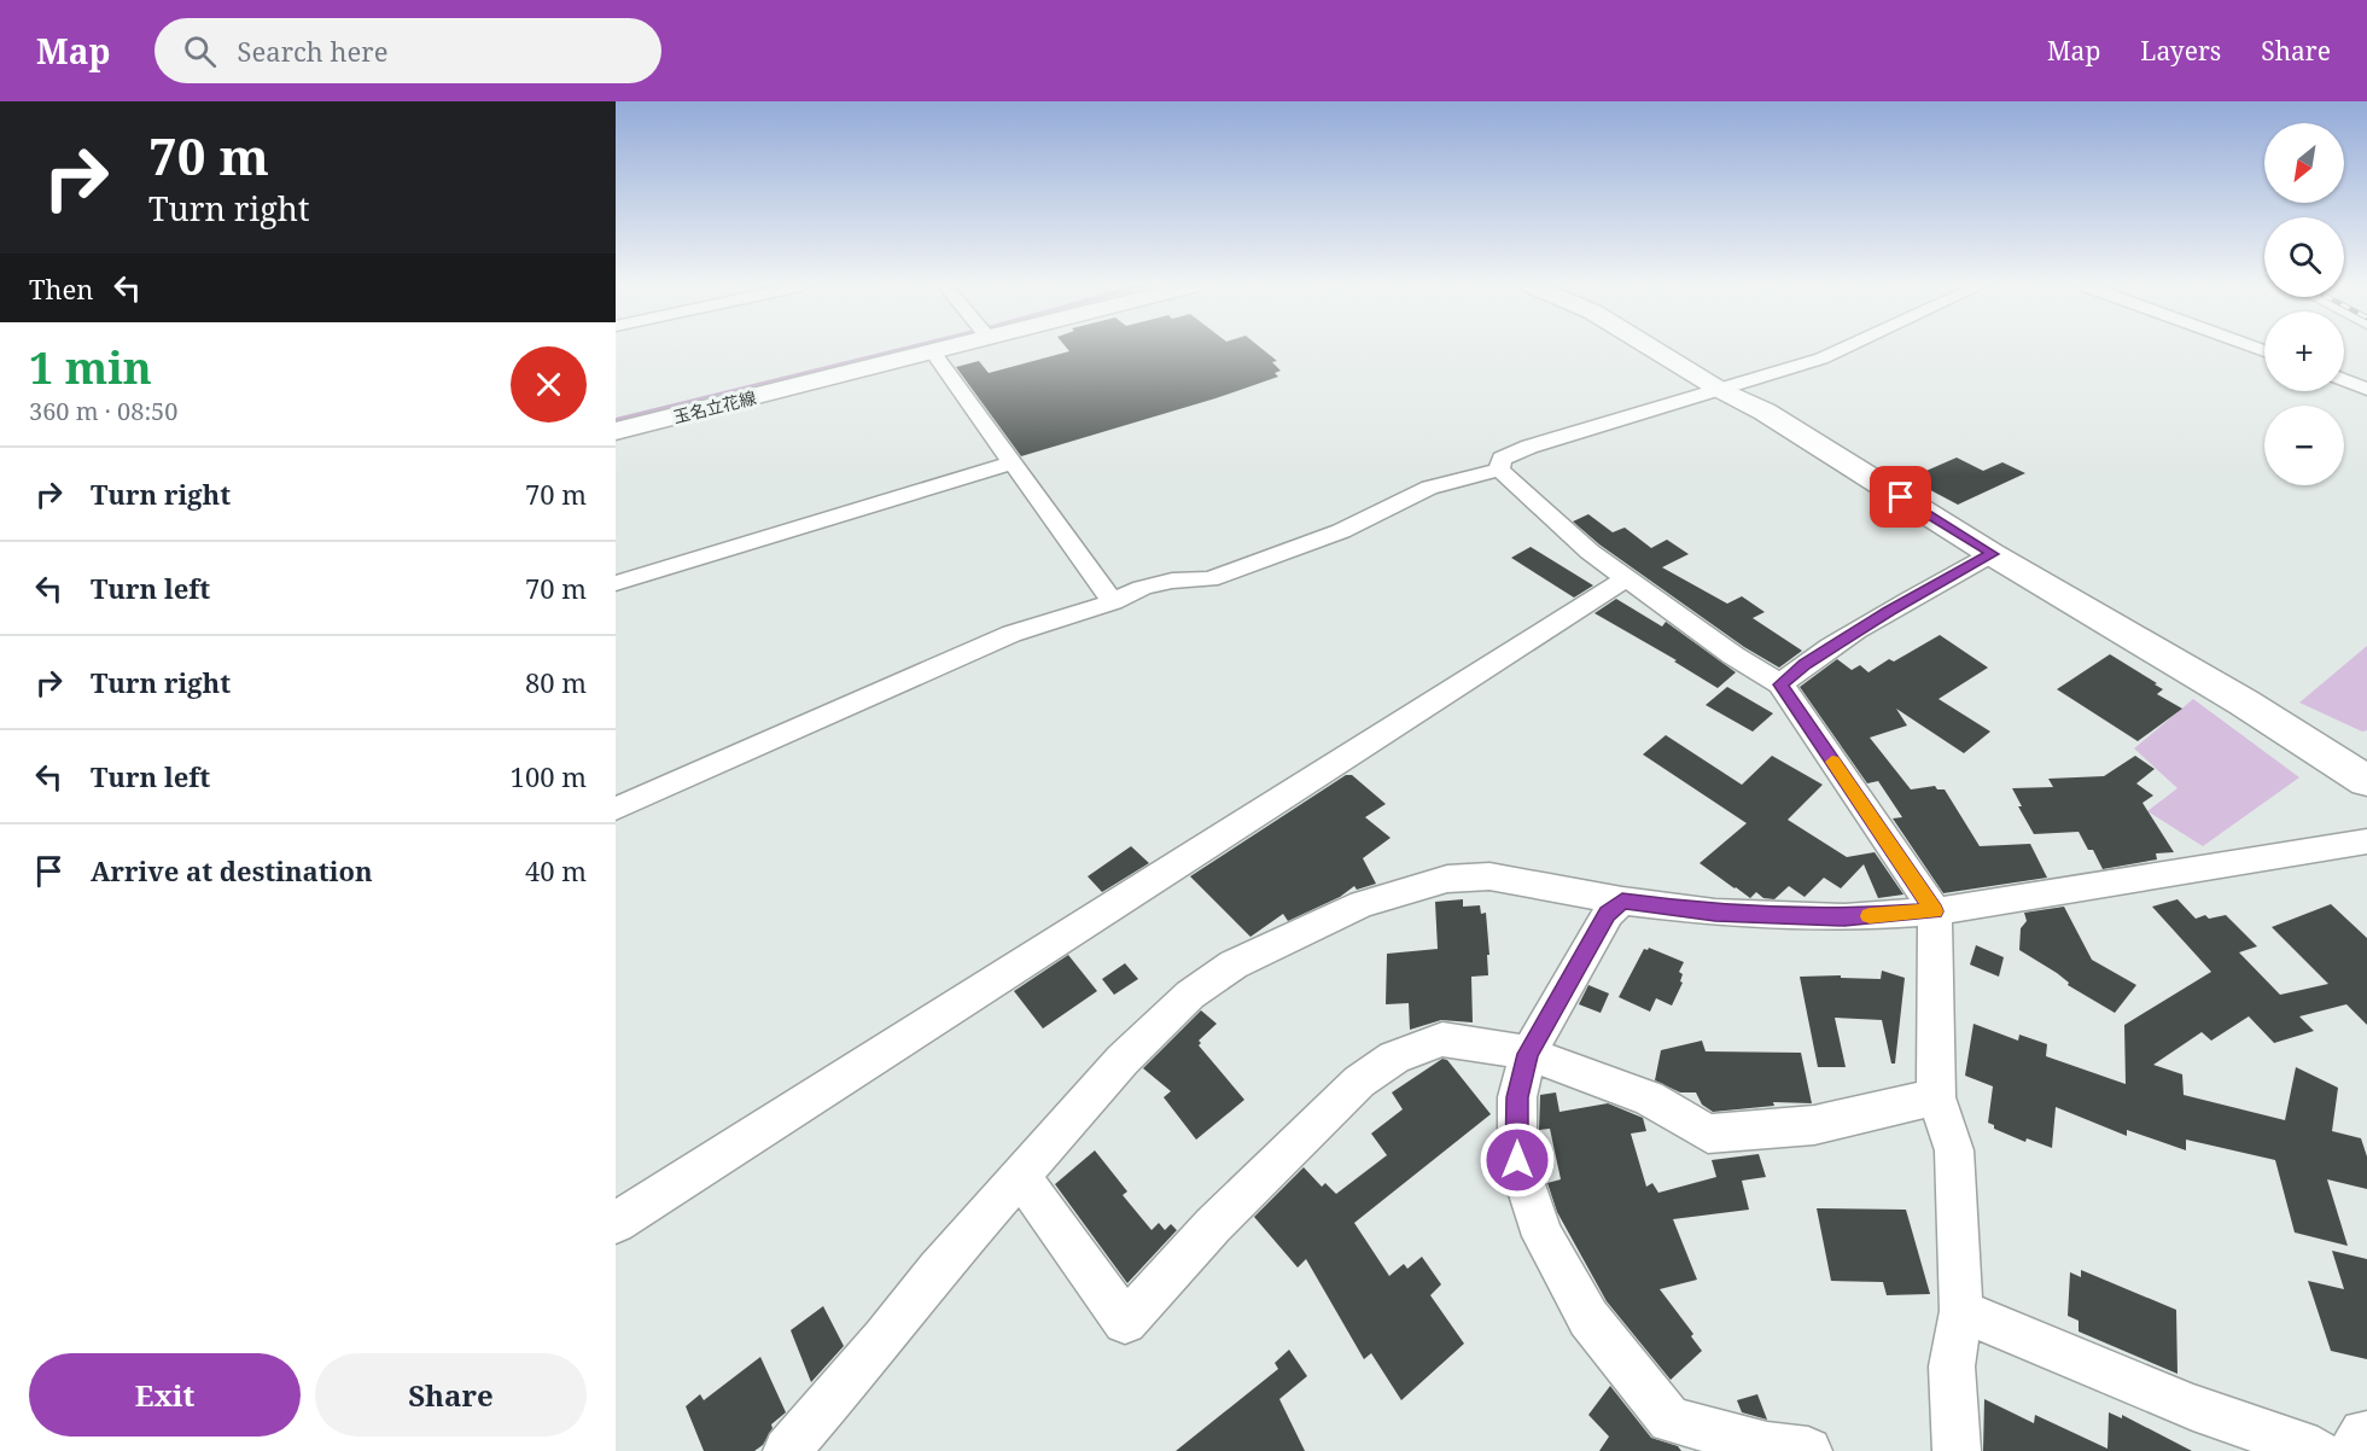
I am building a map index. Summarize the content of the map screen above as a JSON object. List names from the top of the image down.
{
  "streets": {
    "street": ["玉名立花線"]
  },
  "north": "bottom left",
  "page": {
    "header": "Map",
    "search": "Search here",
    "nav": ["Map", "Layers", "Share"],
    "turn": ["70 m", "Turn right"],
    "map_buttons": ["+", "−"],
    "then": "Then",
    "heading": ["1 min", "360 m · 08:50"],
    "list": [
      {
        "name": "Turn right",
        "value": "70 m"
      },
      {
        "name": "Turn left",
        "value": "70 m"
      },
      {
        "name": "Turn right",
        "value": "80 m"
      },
      {
        "name": "Turn left",
        "value": "100 m"
      },
      {
        "name": "Arrive at destination",
        "value": "40 m"
      }
    ],
    "buttons": ["Exit", "Share"]
  }
}
